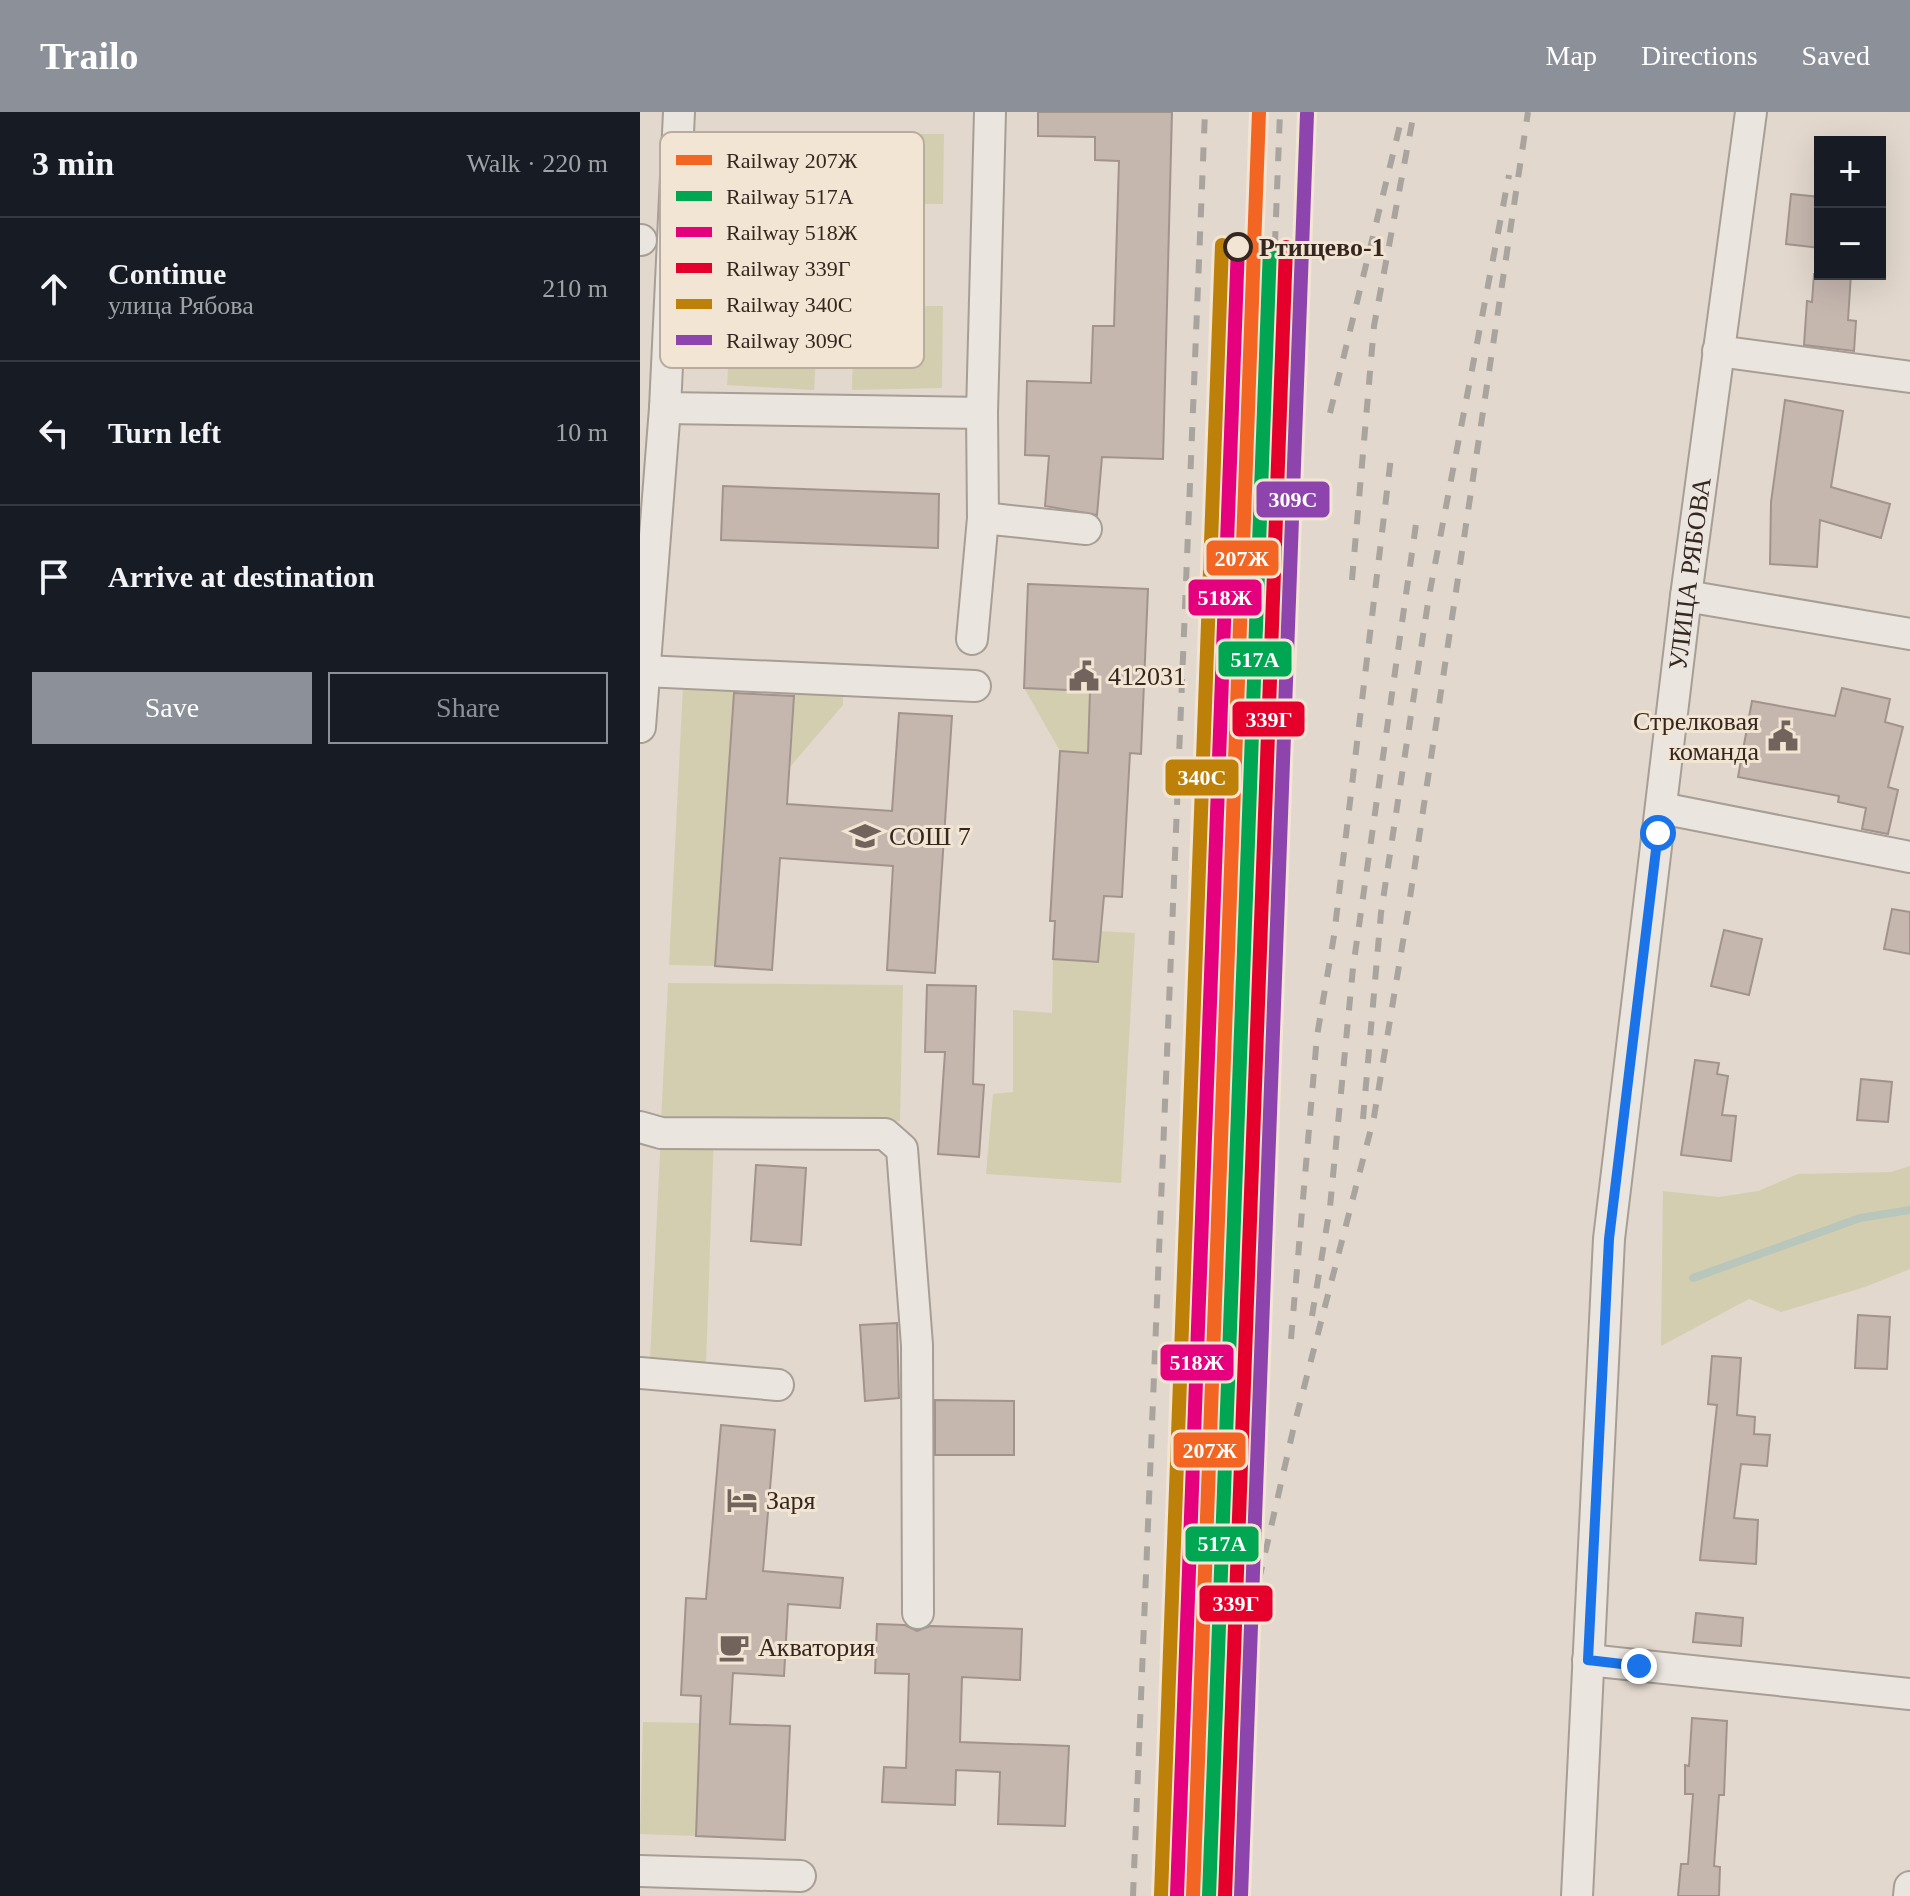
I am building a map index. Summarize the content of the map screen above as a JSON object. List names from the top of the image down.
{
  "streets": {
    "street": ["УЛИЦА РЯБОВА"]
  },
  "places": {
    "other": ["Ртищево-1"],
    "public building": ["412031", "Стрелковая команда"],
    "school or university": ["СОШ 7"],
    "hotel": ["Заря"],
    "cafe": ["Акватория"]
  },
  "lines": [
    "rail line 207Ж",
    "rail line 309С",
    "rail line 518Ж",
    "rail line 340С",
    "rail line 517А",
    "rail line 339Г"
  ],
  "legend": [
    "Railway 207Ж",
    "Railway 517А",
    "Railway 518Ж",
    "Railway 339Г",
    "Railway 340С",
    "Railway 309С"
  ],
  "page": {
    "header": "Trailo",
    "nav": ["Map", "Directions", "Saved"],
    "heading": ["3 min", "Walk · 220 m"],
    "map_buttons": ["+", "−"],
    "list": [
      ["Continue", "улица Рябова", "210 m"],
      ["Turn left", "10 m"],
      "Arrive at destination"
    ],
    "buttons": ["Save", "Share"]
  }
}
